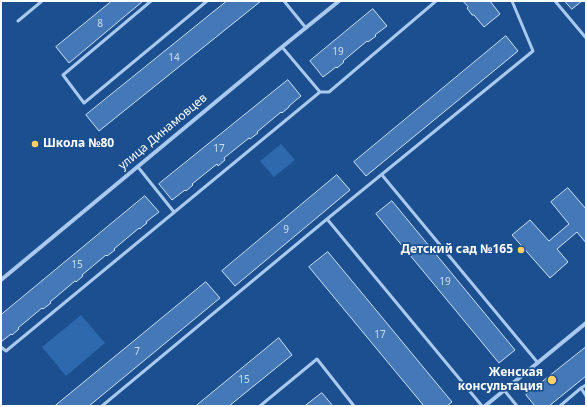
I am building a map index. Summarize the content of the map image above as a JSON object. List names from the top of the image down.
{
  "streets": {
    "street": ["улица Динамовцев"]
  },
  "places": ["Школа №80", "Детский сад №165", "Женская консультация"],
  "house_numbers": [
    "8",
    "19",
    "14",
    "17",
    "9",
    "15",
    "19",
    "17",
    "7",
    "15"
  ]
}
